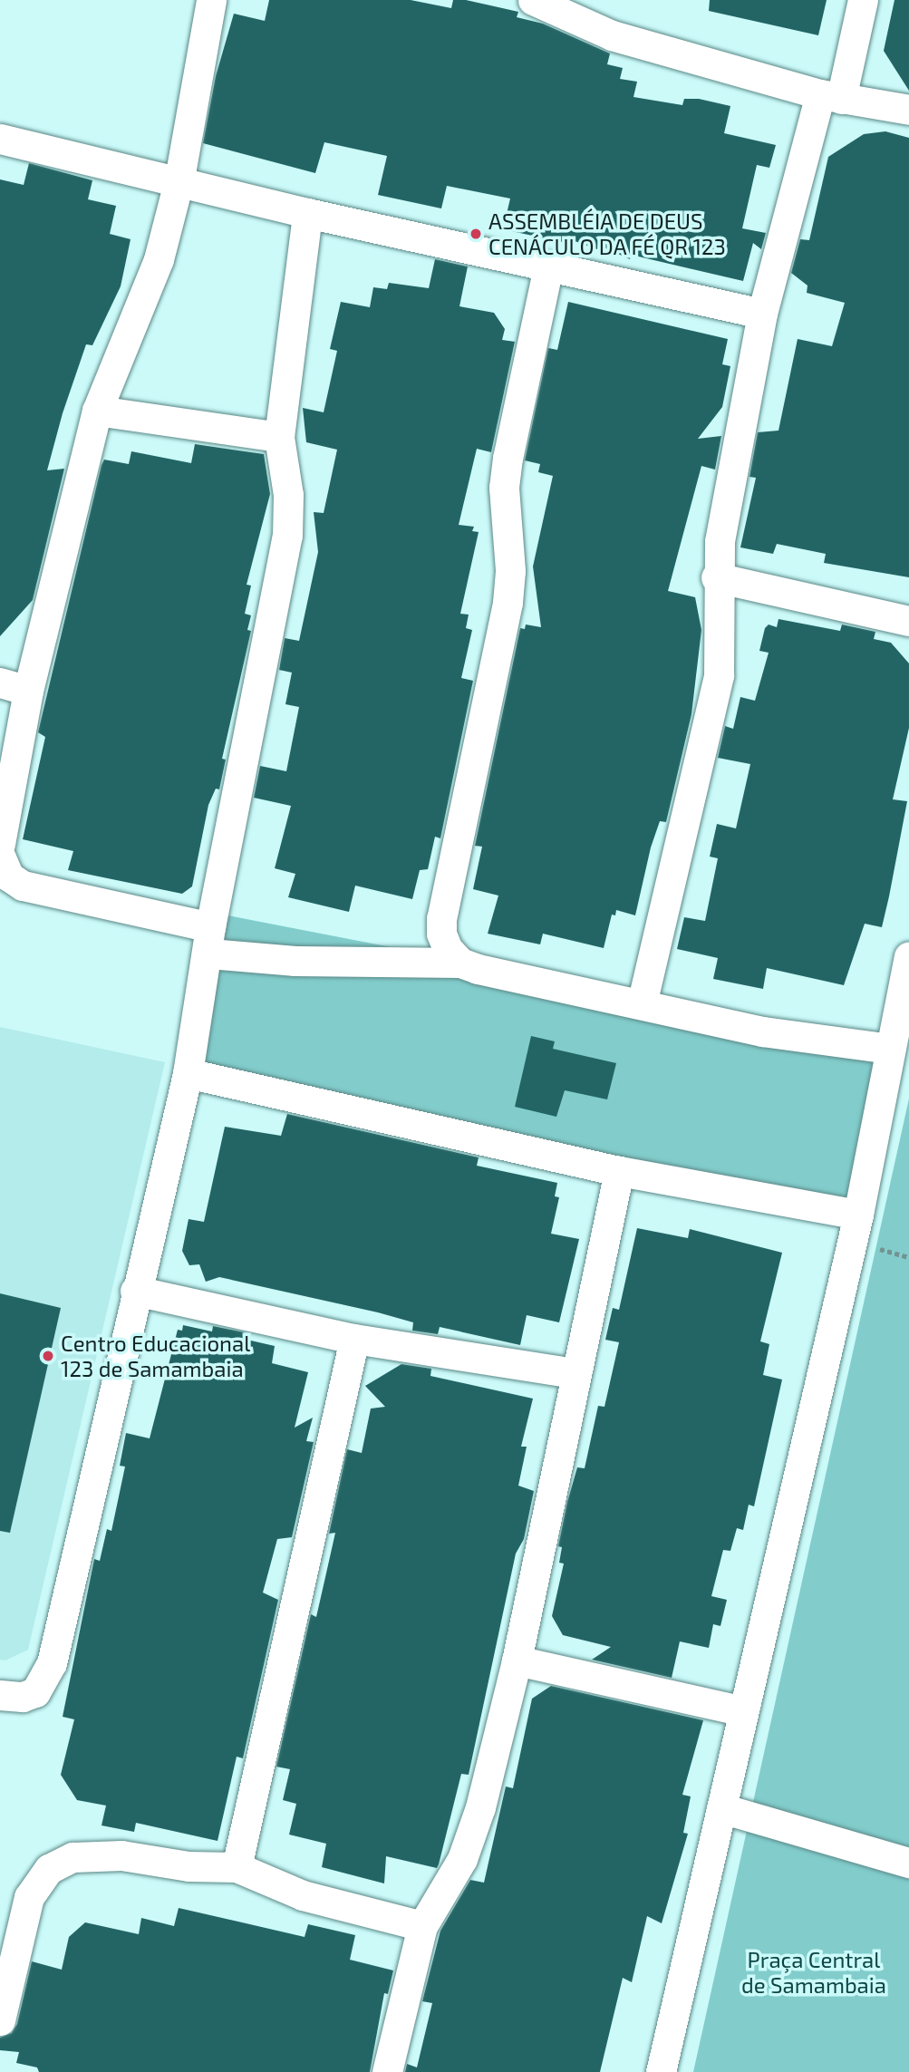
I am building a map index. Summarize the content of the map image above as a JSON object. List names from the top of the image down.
{
  "parks": ["Praça Central de Samambaia"],
  "places": ["ASSEMBLÉIA DE DEUS CENÁCULO DA FÉ QR 123", "Centro Educacional 123 de Samambaia"]
}
